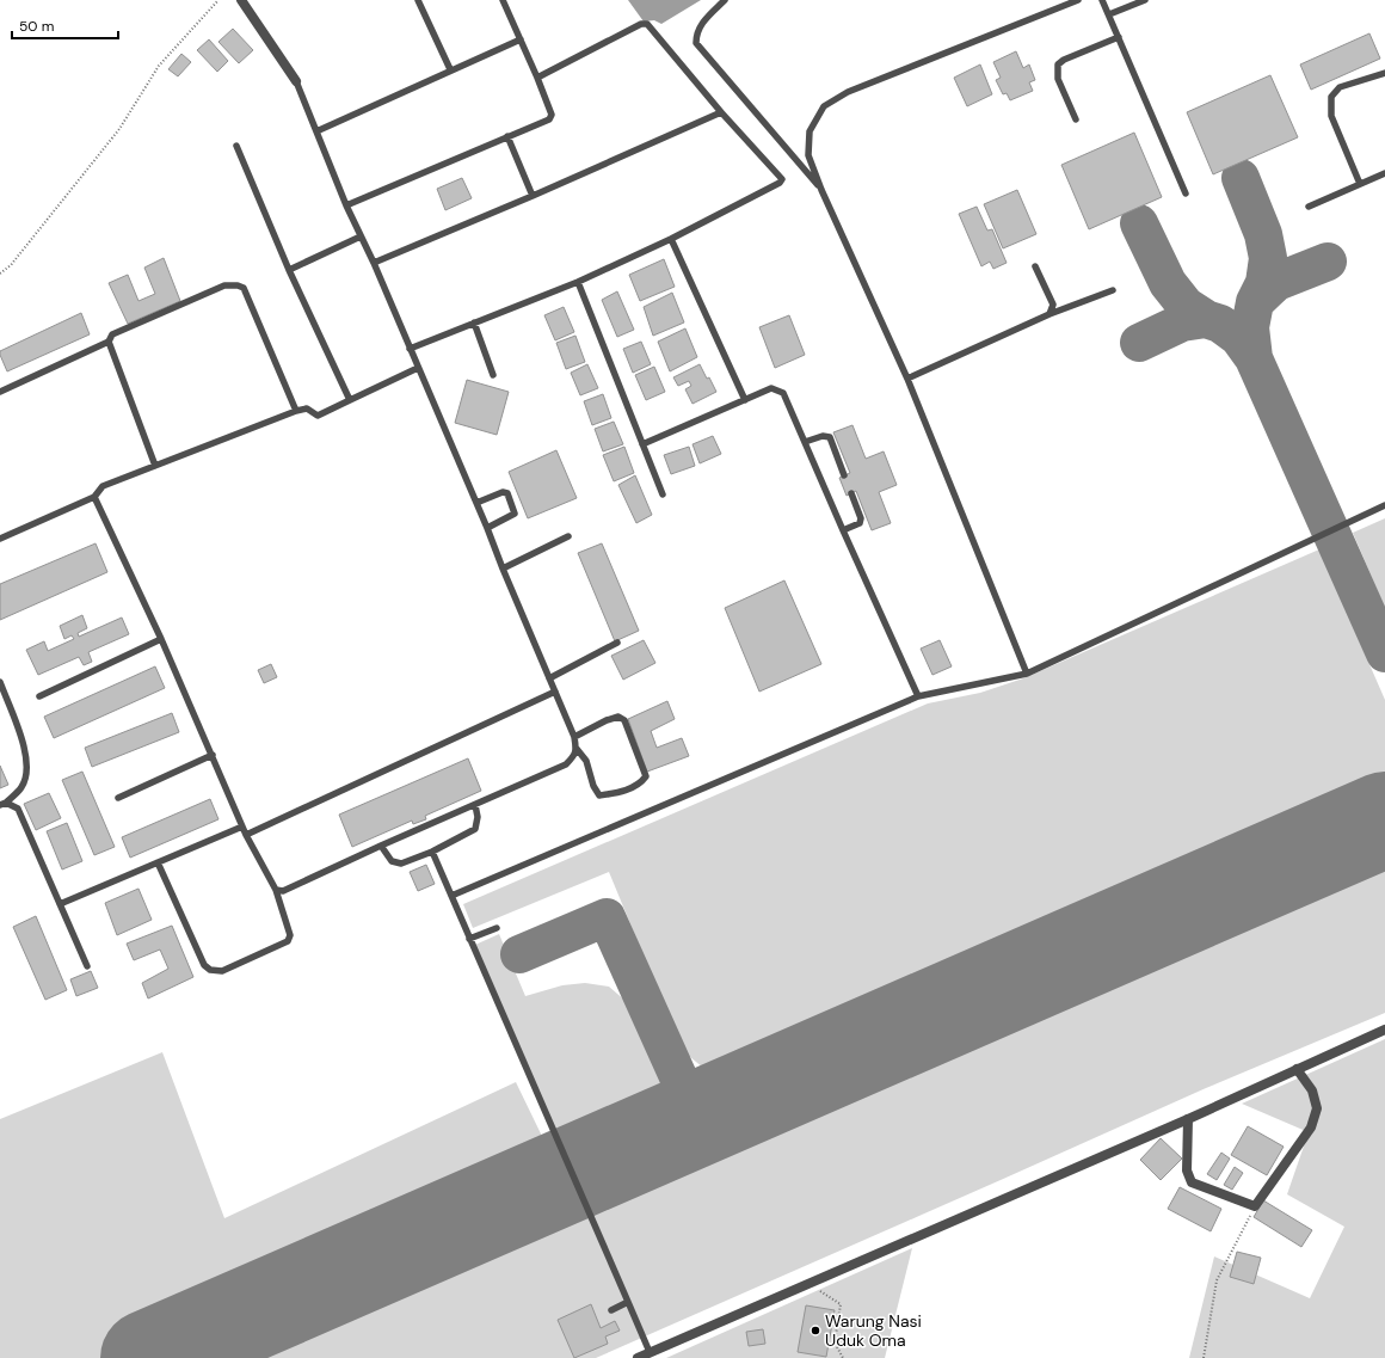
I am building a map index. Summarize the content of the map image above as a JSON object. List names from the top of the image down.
{
  "places": ["Warung Nasi Uduk Oma"],
  "scale_bar": "50 m"
}
